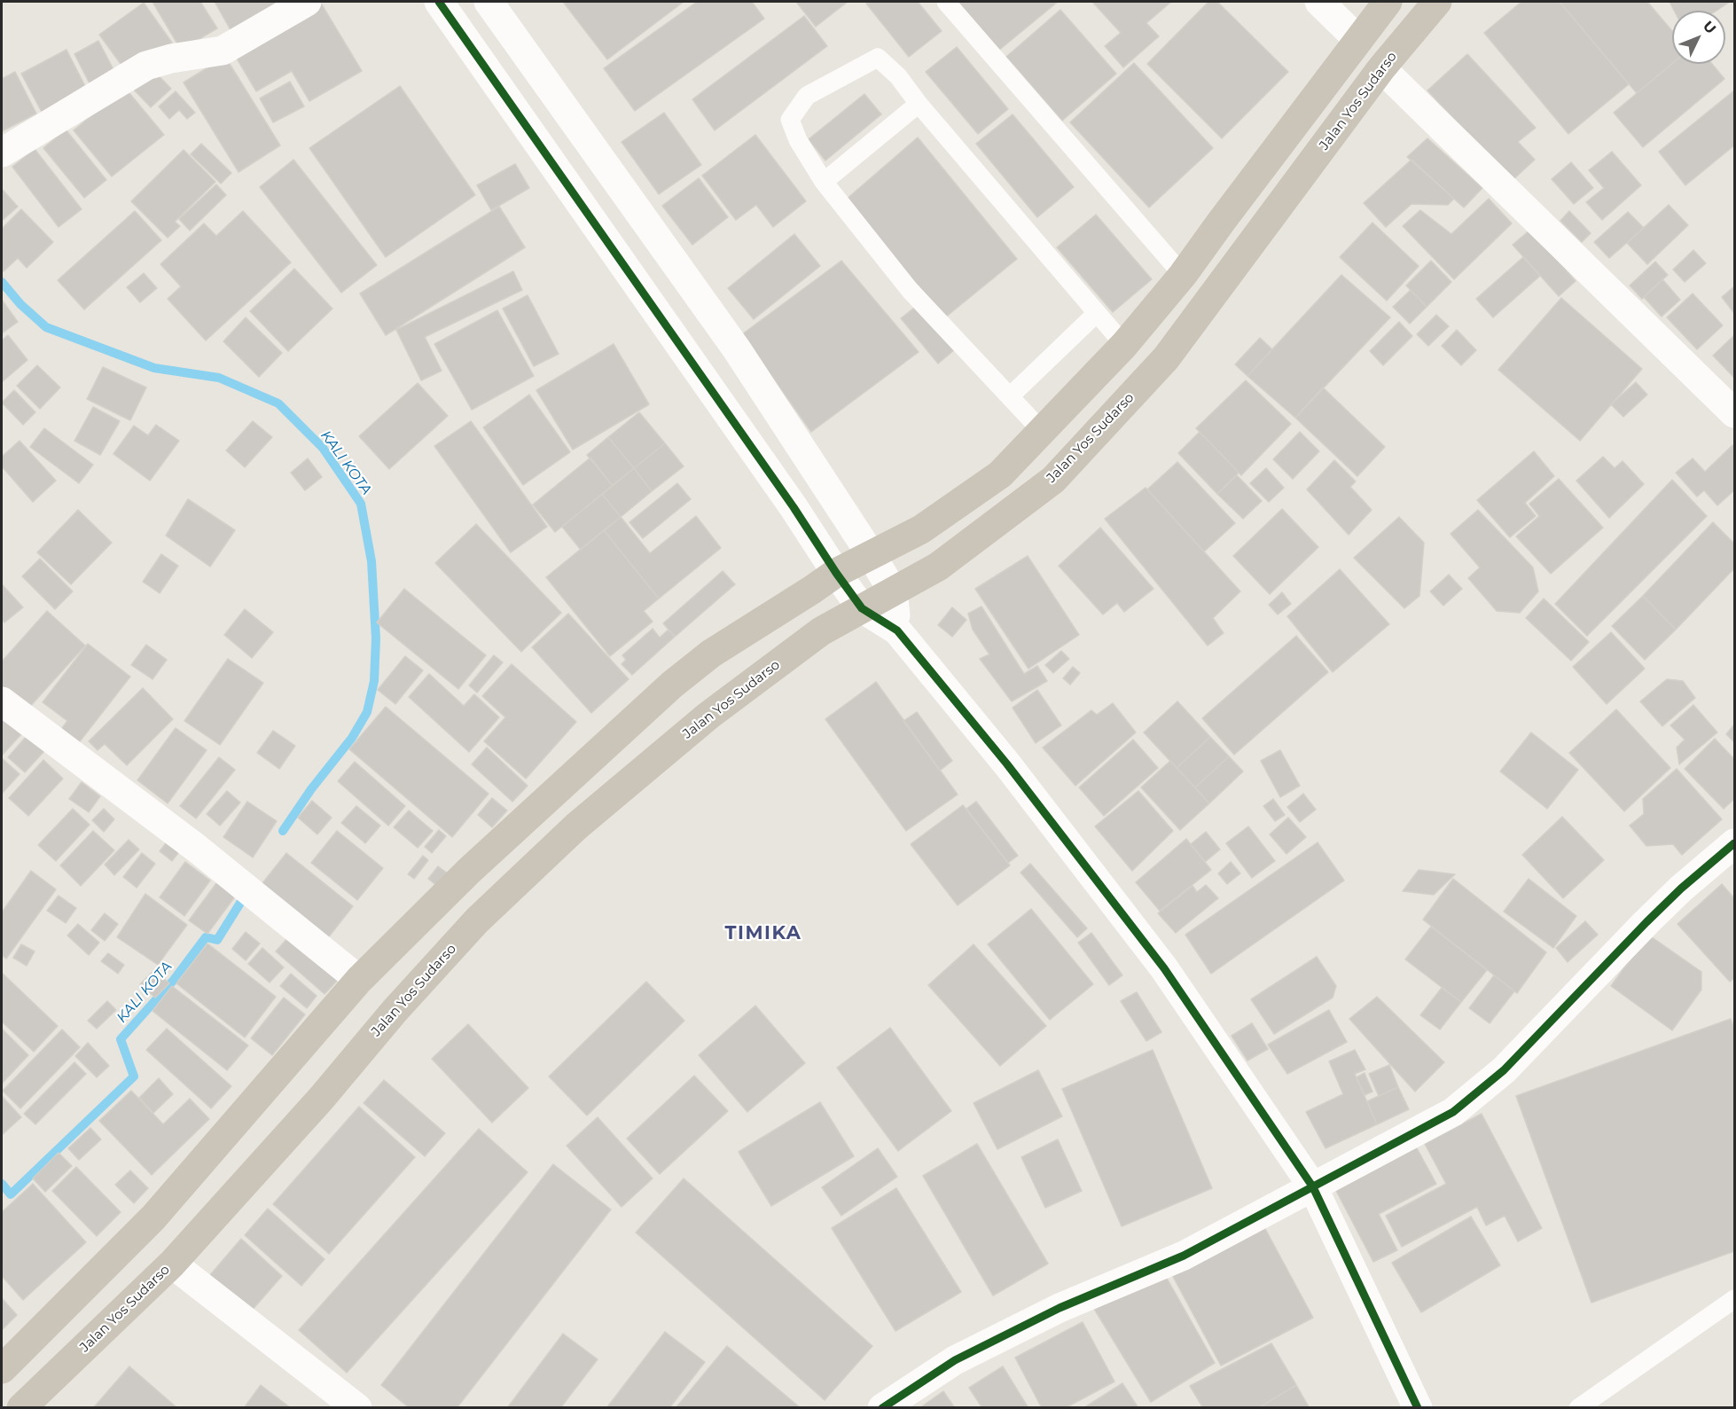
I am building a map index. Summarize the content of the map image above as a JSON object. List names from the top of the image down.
{
  "streets": {
    "highway": ["Jalan Yos Sudarso"]
  },
  "districts": ["TIMIKA"],
  "water": ["KALI KOTA"],
  "north": "top right"
}
